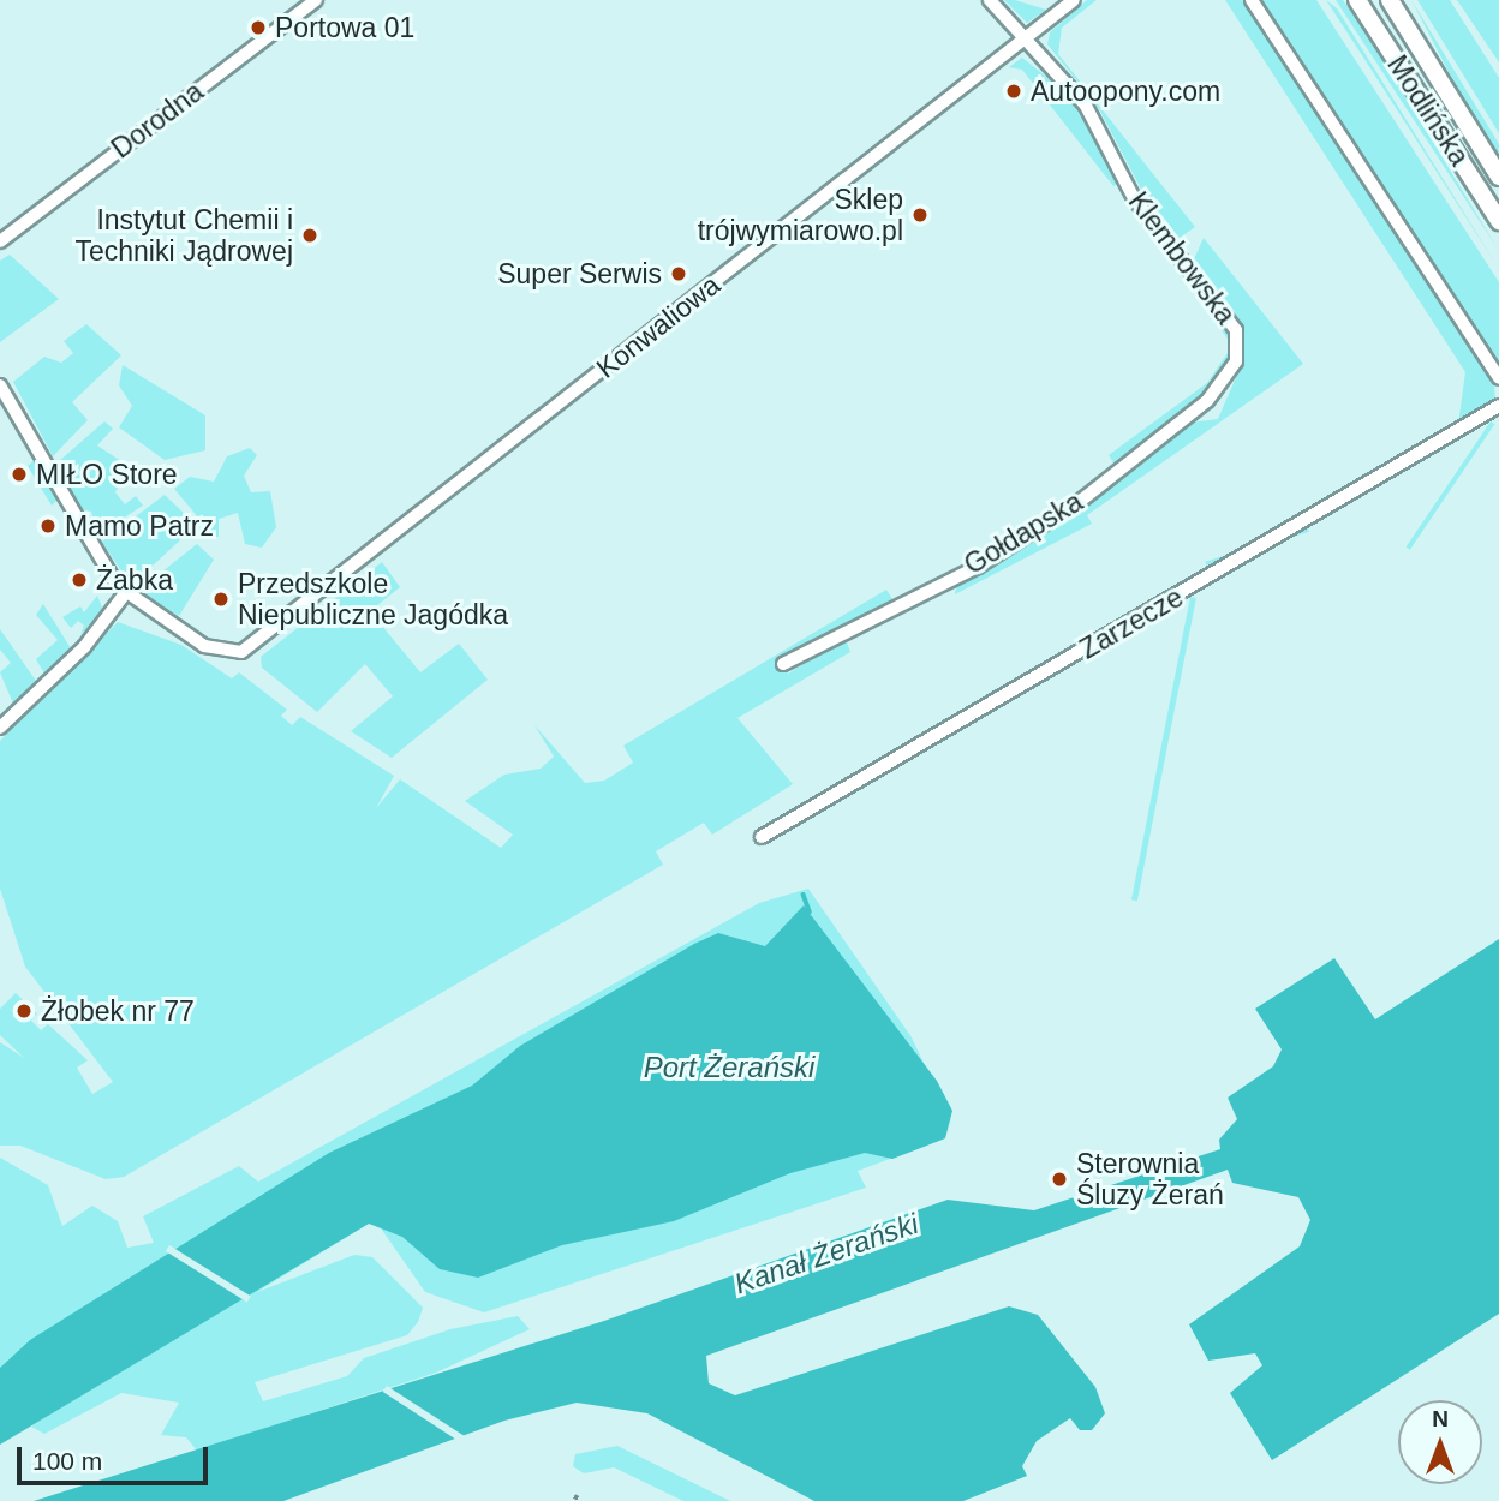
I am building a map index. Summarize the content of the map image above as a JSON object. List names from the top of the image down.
{
  "streets": {
    "main road": ["Modlińska"],
    "street": [
      "Dorodna",
      "Klembowska",
      "Konwaliowa",
      "Gołdapska",
      "Zarzecze"
    ]
  },
  "crossings": [
    ["Klembowska", "Konwaliowa"],
    ["Klembowska", "Gołdapska"]
  ],
  "water": ["Port Żerański", "Kanał Żerański"],
  "places": [
    "Portowa 01",
    "Autoopony.com",
    "Sklep trójwymiarowo.pl",
    "Instytut Chemii i Techniki Jądrowej",
    "Super Serwis",
    "MIŁO Store",
    "Mamo Patrz",
    "Żabka",
    "Przedszkole Niepubliczne Jagódka",
    "Żłobek nr 77",
    "Sterownia Śluzy Żerań"
  ],
  "scale_bar": "100 m",
  "north": "top"
}
